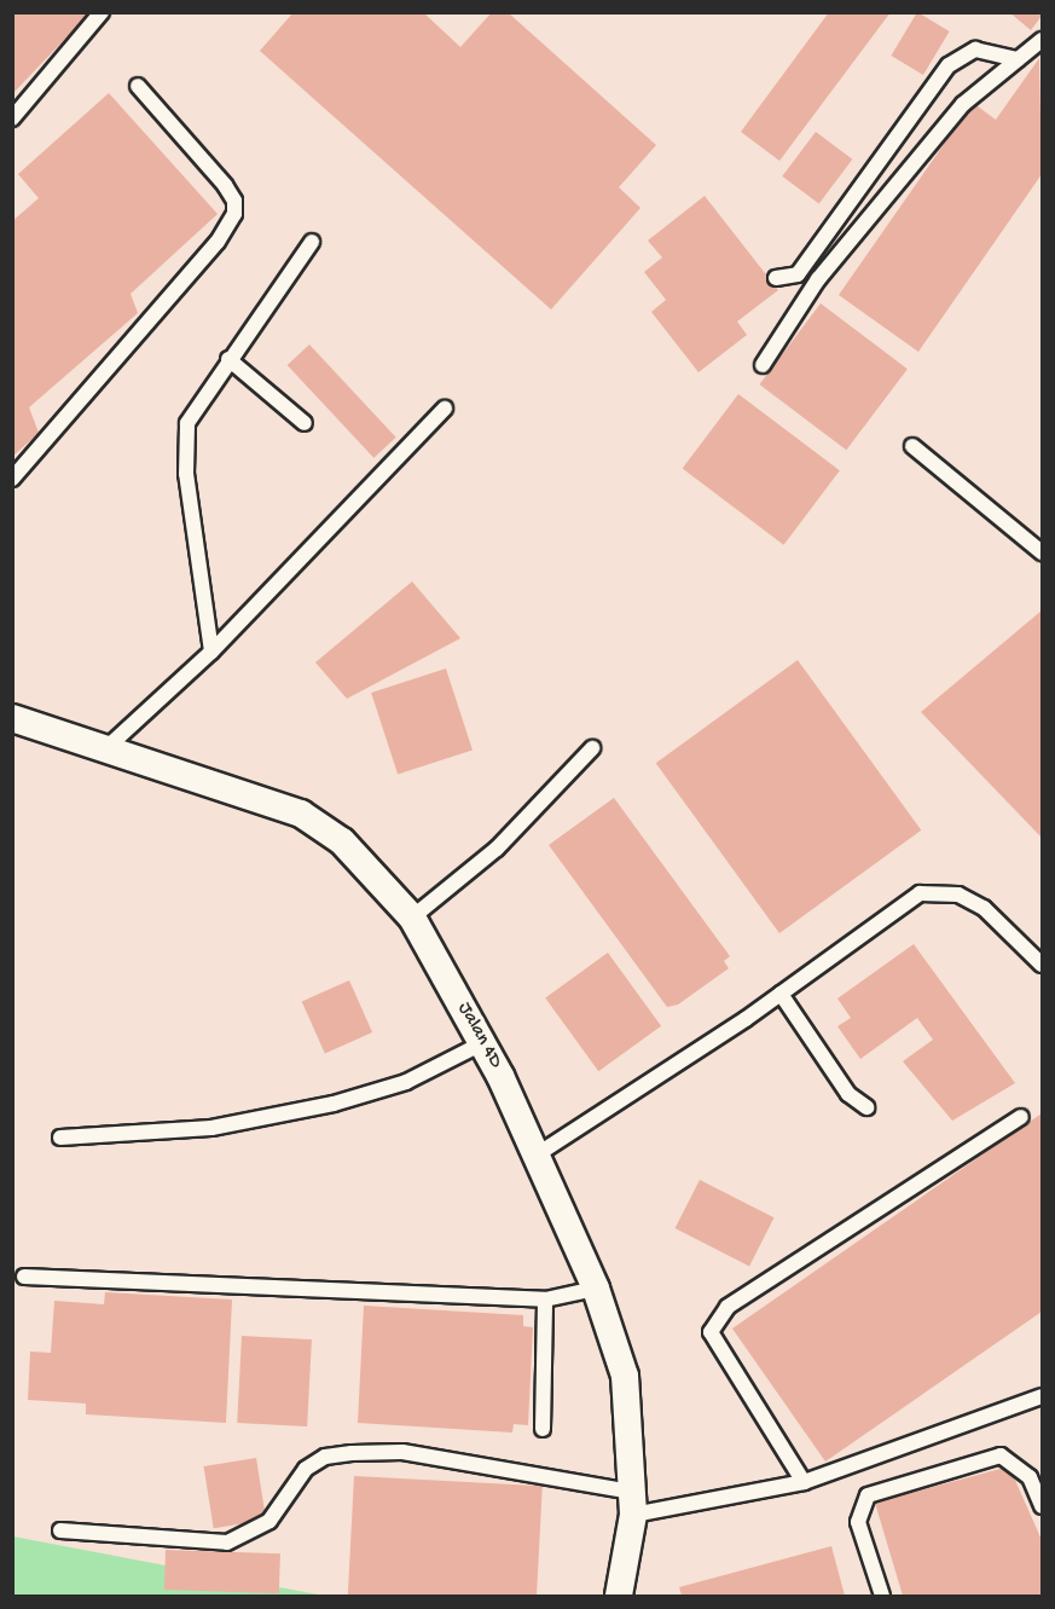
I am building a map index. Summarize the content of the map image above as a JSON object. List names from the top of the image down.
{
  "streets": {
    "street": ["Jalan 4D"]
  }
}
